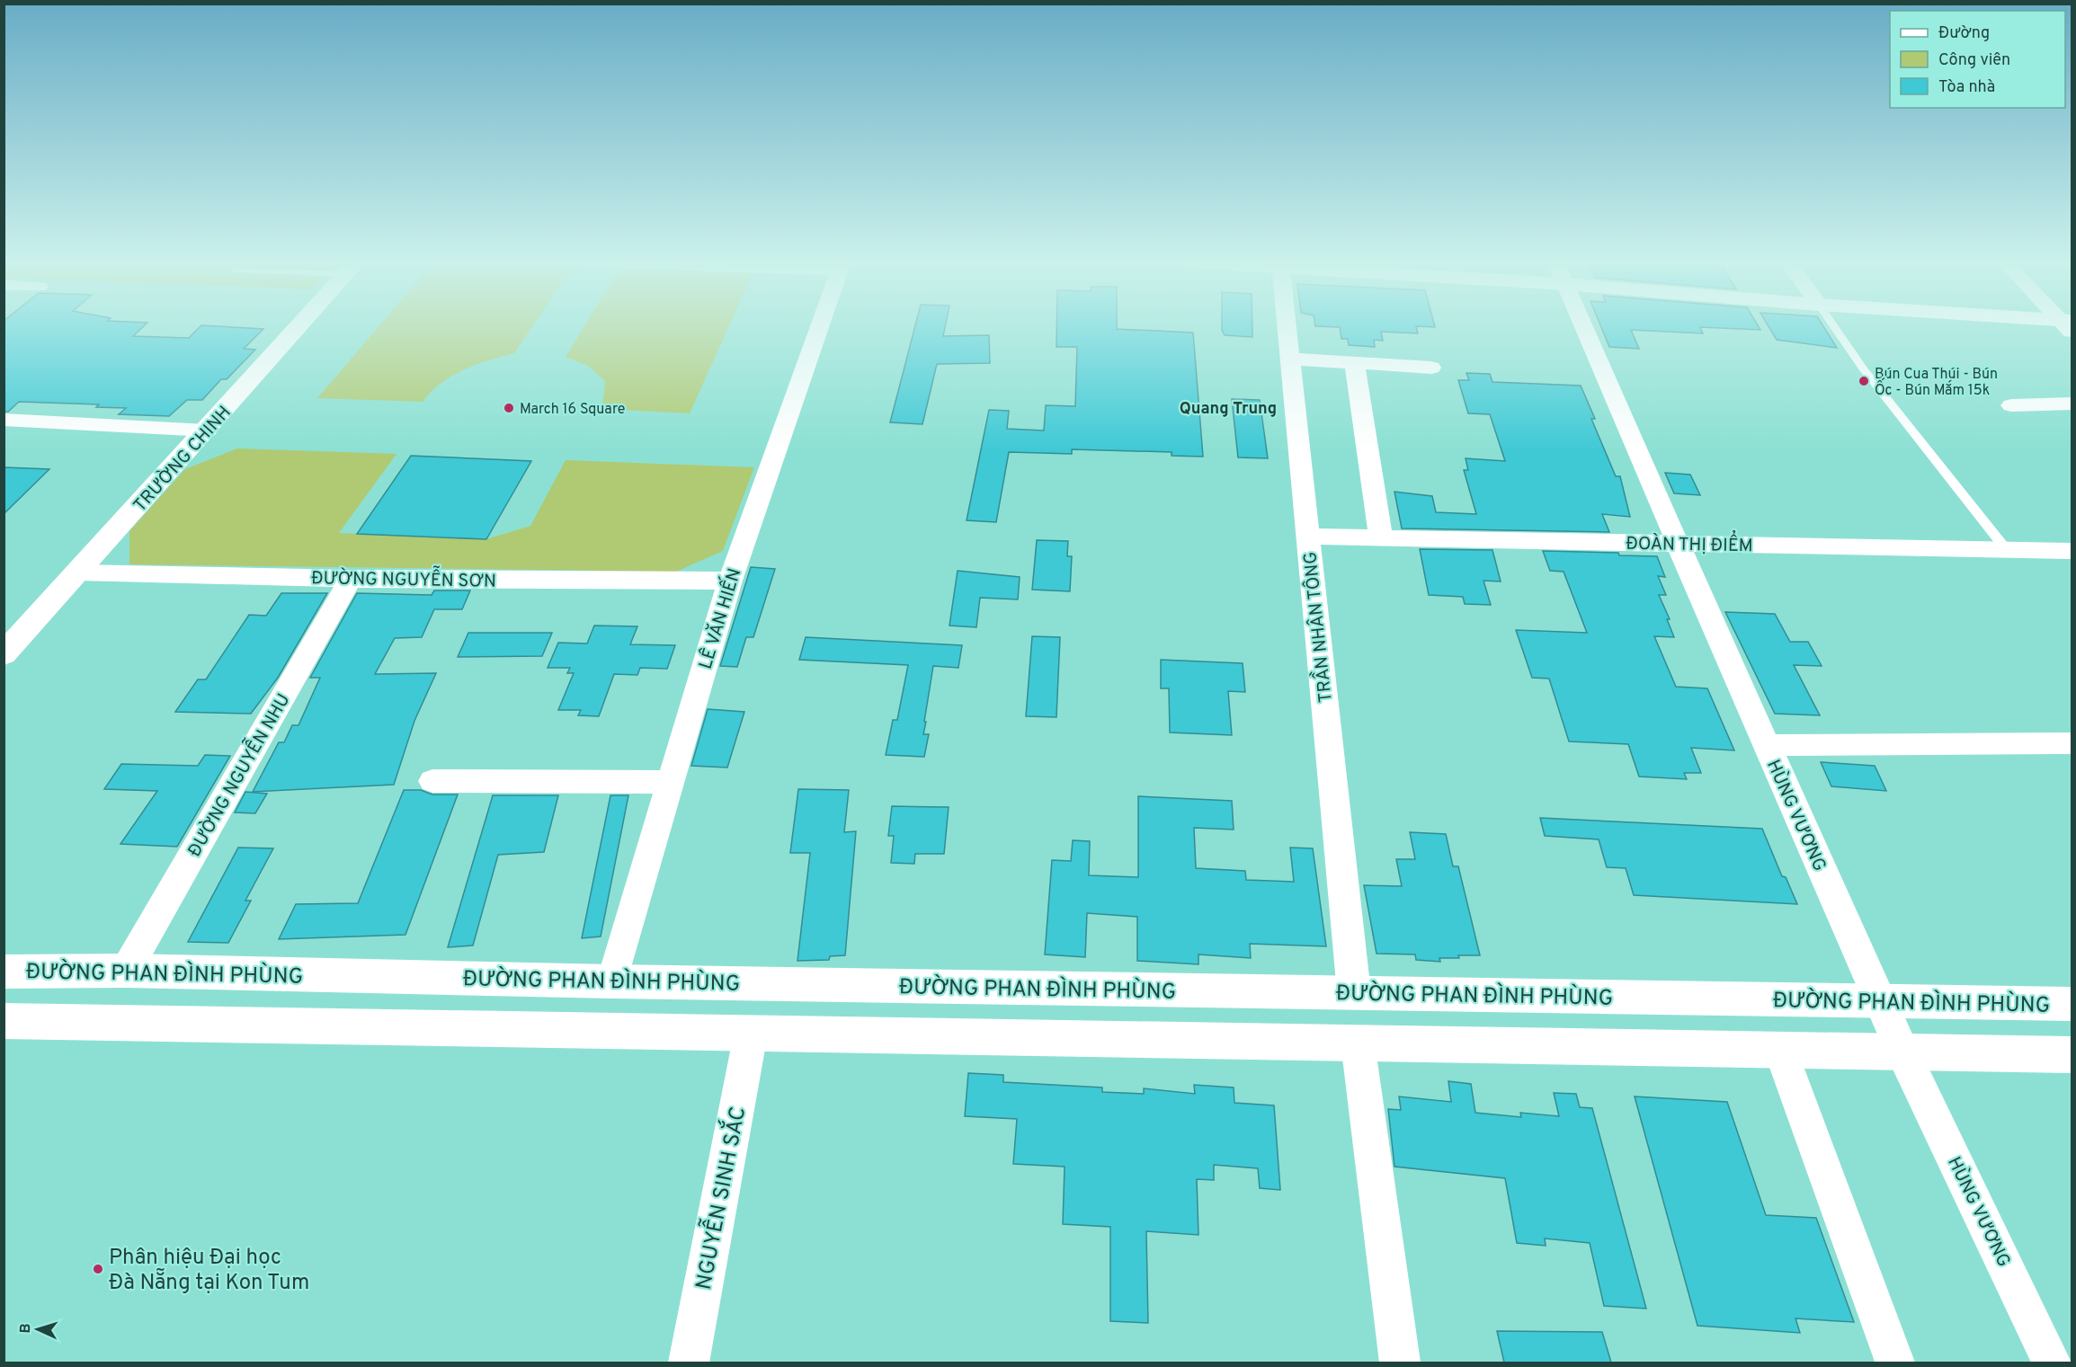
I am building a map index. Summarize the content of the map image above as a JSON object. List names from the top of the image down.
{
  "streets": {
    "main road": ["TRƯỜNG CHINH", "ĐƯỜNG PHAN ĐÌNH PHÙNG"],
    "street": [
      "ĐOÀN THỊ ĐIỂM",
      "ĐƯỜNG NGUYỄN SƠN",
      "LÊ VĂN HIẾN",
      "TRẦN NHÂN TÔNG",
      "ĐƯỜNG NGUYỄN NHU",
      "HÙNG VƯƠNG",
      "NGUYỄN SINH SẮC"
    ]
  },
  "crossings": [
    ["TRƯỜNG CHINH", "ĐƯỜNG NGUYỄN SƠN"],
    ["ĐOÀN THỊ ĐIỂM", "TRẦN NHÂN TÔNG"],
    ["ĐOÀN THỊ ĐIỂM", "HÙNG VƯƠNG"],
    ["ĐƯỜNG NGUYỄN SƠN", "LÊ VĂN HIẾN"],
    ["ĐƯỜNG NGUYỄN SƠN", "ĐƯỜNG NGUYỄN NHU"],
    ["LÊ VĂN HIẾN", "ĐƯỜNG PHAN ĐÌNH PHÙNG"],
    ["TRẦN NHÂN TÔNG", "ĐƯỜNG PHAN ĐÌNH PHÙNG"],
    ["ĐƯỜNG NGUYỄN NHU", "ĐƯỜNG PHAN ĐÌNH PHÙNG"],
    ["HÙNG VƯƠNG", "ĐƯỜNG PHAN ĐÌNH PHÙNG"]
  ],
  "districts": ["Quang Trung"],
  "places": ["Bún Cua Thúi - Bún Ốc - Bún Mắm 15k", "March 16 Square", "Phân hiệu Đại học Đà Nẵng tại Kon Tum"],
  "legend": ["Đường", "Công viên", "Tòa nhà"],
  "north": "left"
}
